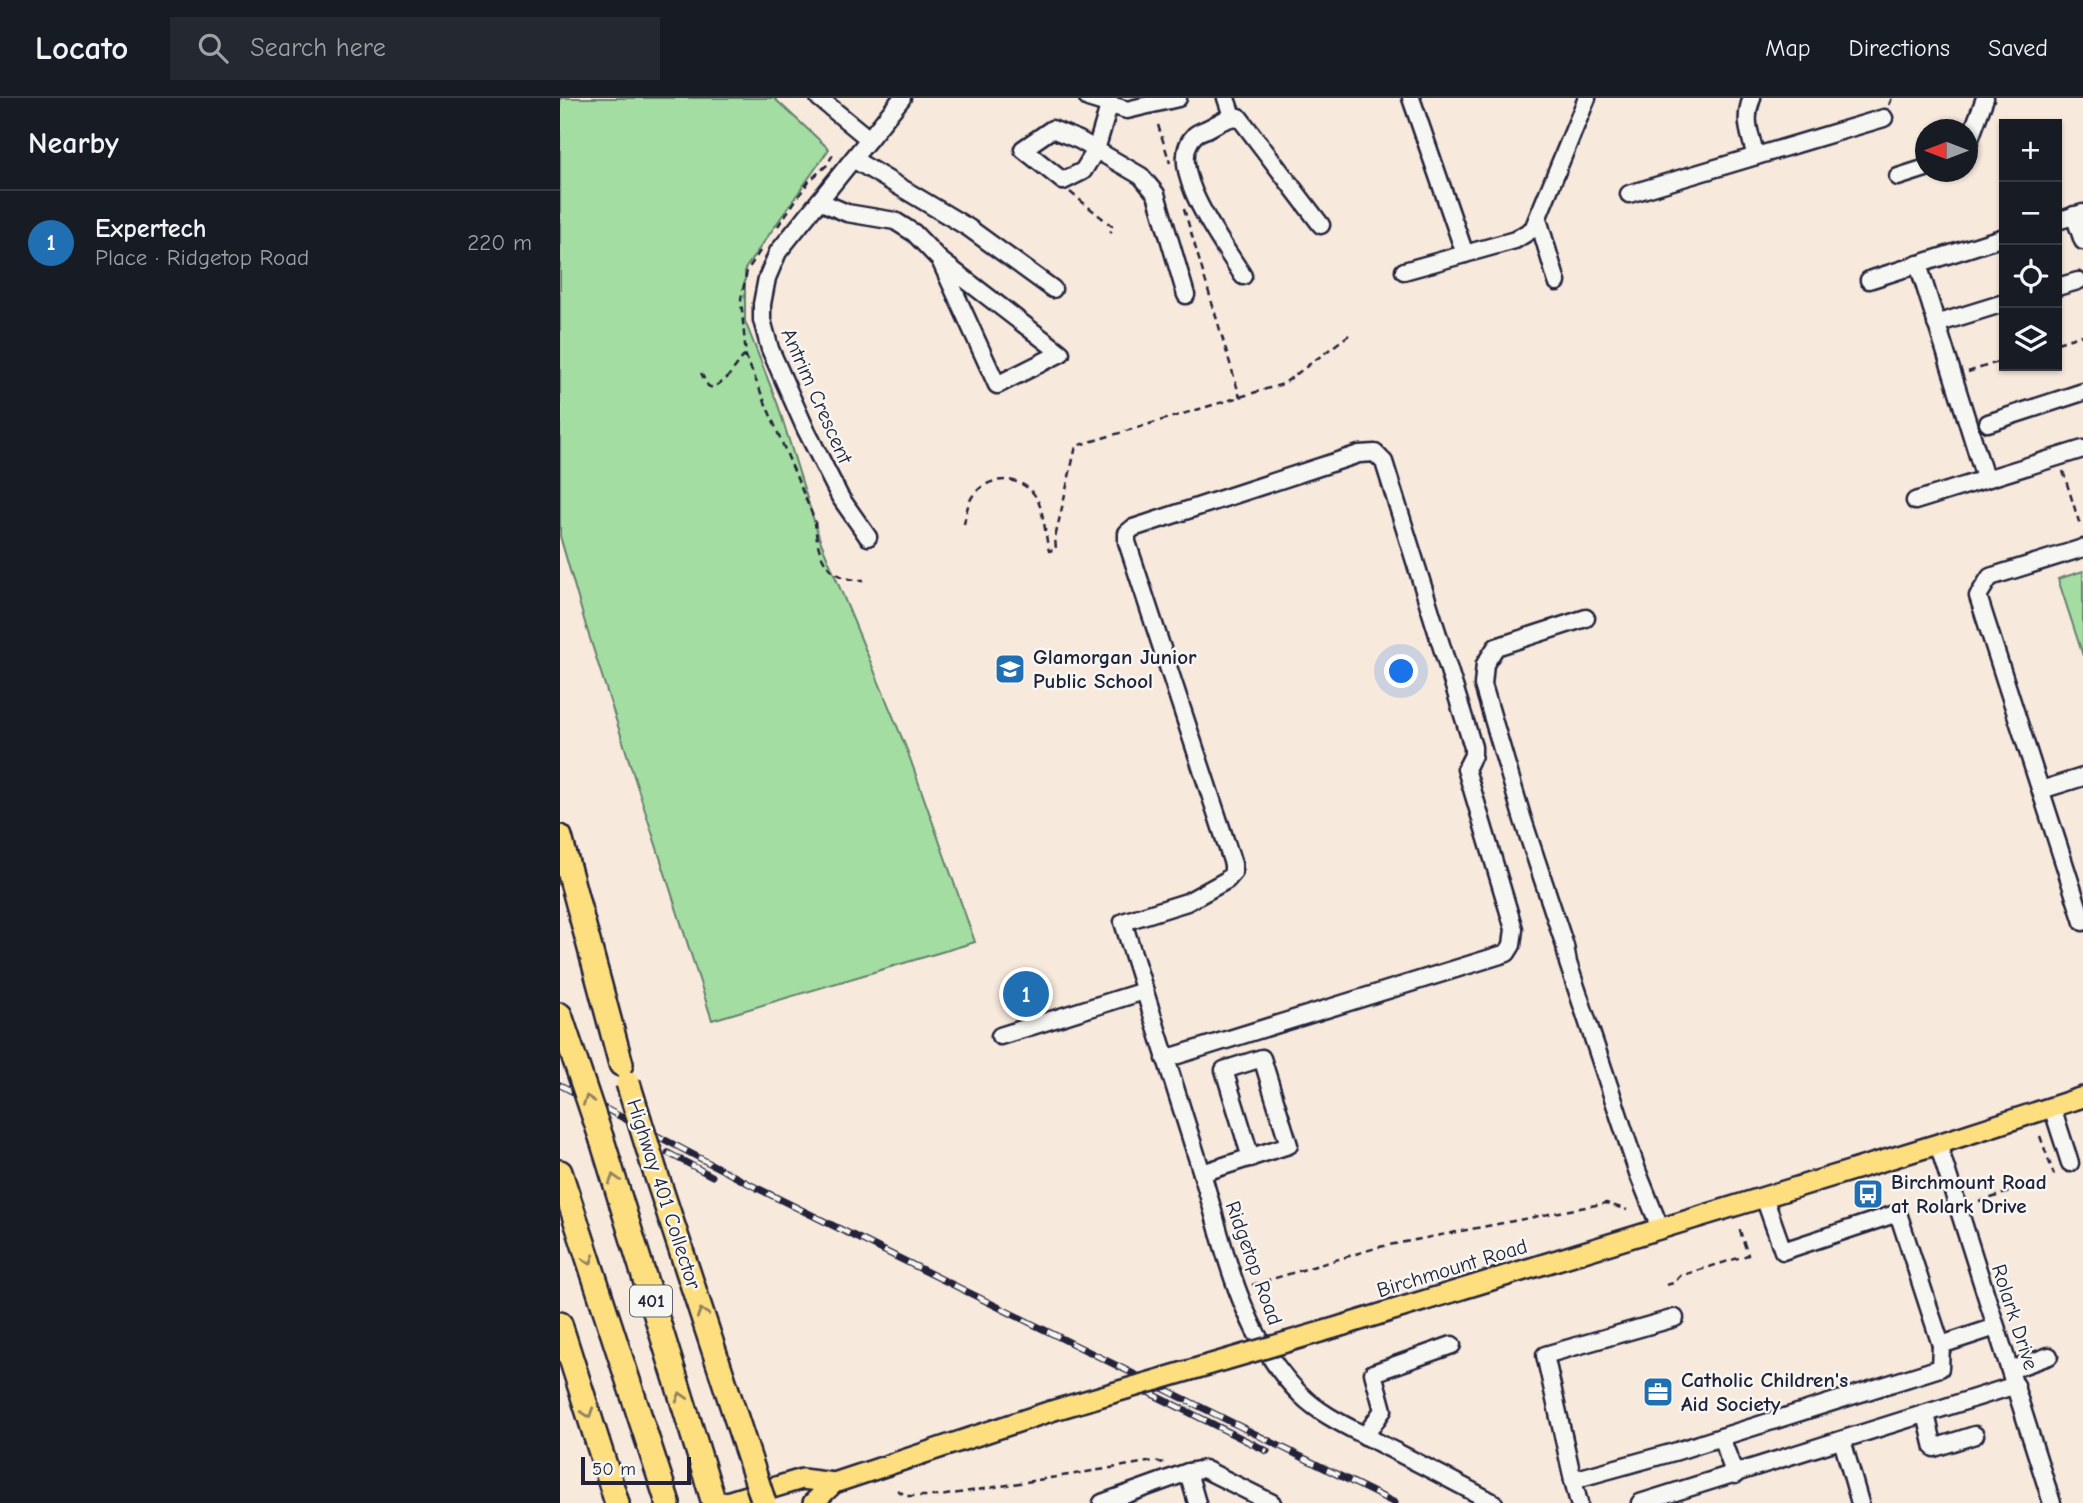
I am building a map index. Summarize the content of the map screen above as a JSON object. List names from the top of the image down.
{
  "streets": {
    "highway": ["Highway 401 Collector", "401"],
    "main road": ["Birchmount Road"],
    "street": ["Antrim Crescent", "Ridgetop Road", "Rolark Drive"]
  },
  "crossings": [
    ["Birchmount Road", "Rolark Drive"]
  ],
  "places": {
    "school or university": ["Glamorgan Junior Public School"],
    "bus stop": ["Birchmount Road at Rolark Drive"],
    "office": ["Catholic Children's Aid Society"]
  },
  "scale_bar": "50 m",
  "north": "left",
  "page": {
    "header": "Locato",
    "search": "Search here",
    "nav": ["Map", "Directions", "Saved"],
    "heading": "Nearby",
    "map_buttons": ["+", "−"],
    "list": [
      {
        "mark": "1",
        "name": "Expertech",
        "note": "Place · Ridgetop Road",
        "value": "220 m"
      }
    ],
    "pins": "1",
    "scale": "50 m"
  }
}
